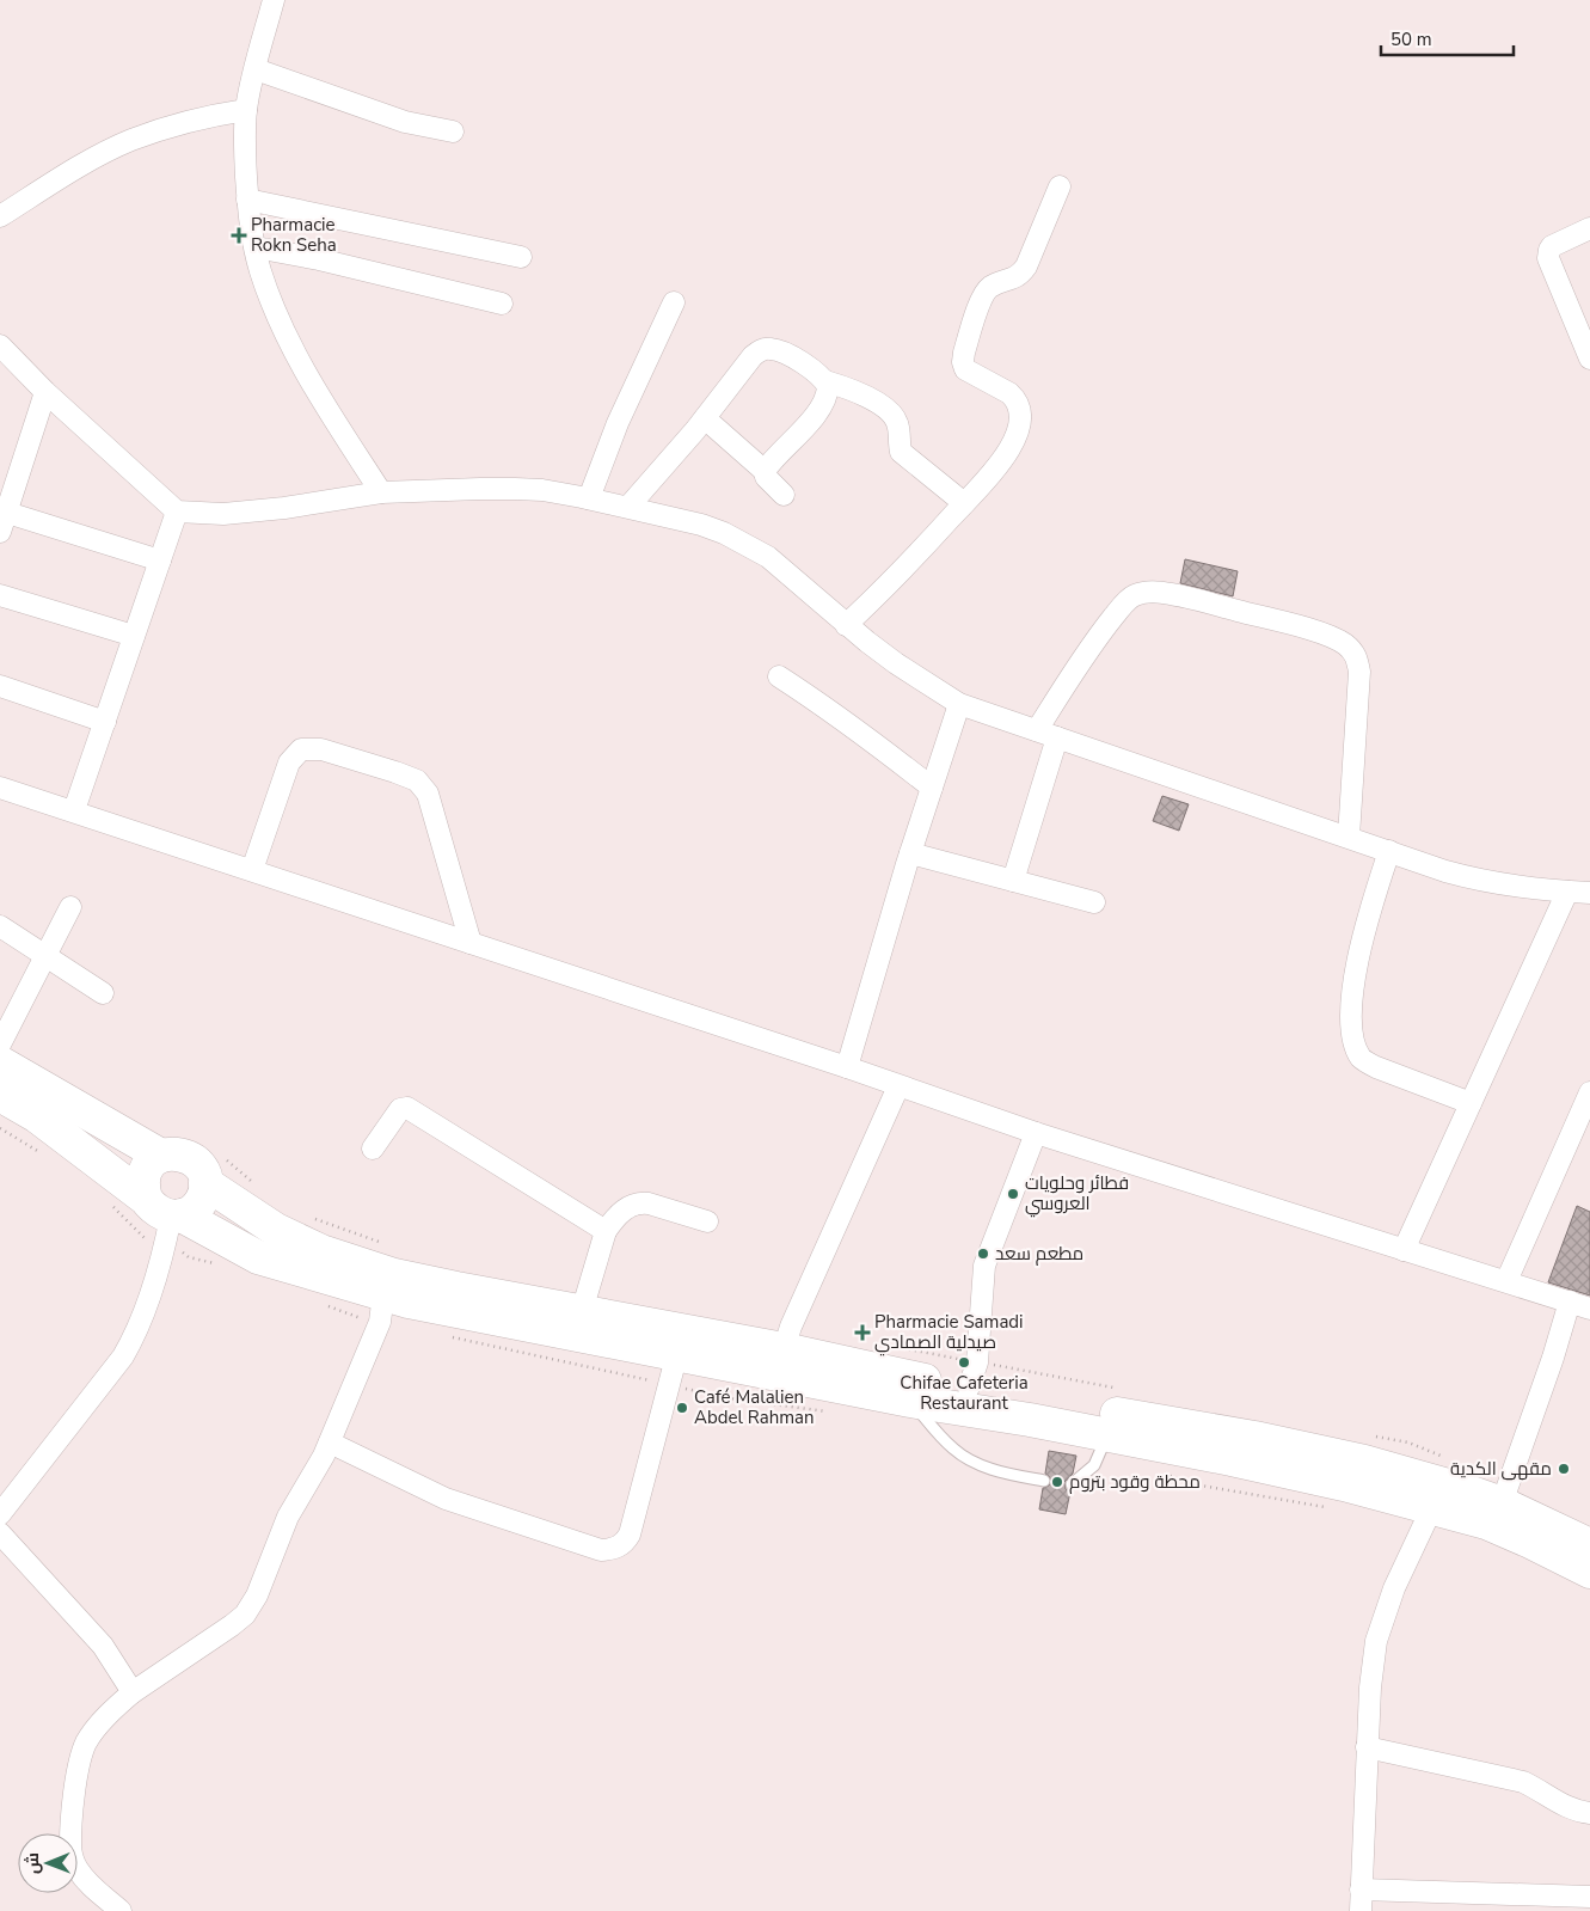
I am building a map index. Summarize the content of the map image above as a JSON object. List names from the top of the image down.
{
  "places": {
    "health": ["Pharmacie Rokn Seha", "Pharmacie Samadi صيدلية الصمادي"],
    "other": [
      "فطائر وحلويات العروسي",
      "مطعم سعد",
      "Chifae Cafeteria Restaurant",
      "Café Malalien Abdel Rahman",
      "مقهى الكدية",
      "محطة وقود بتروم"
    ]
  },
  "scale_bar": "50 m",
  "north": "left"
}
